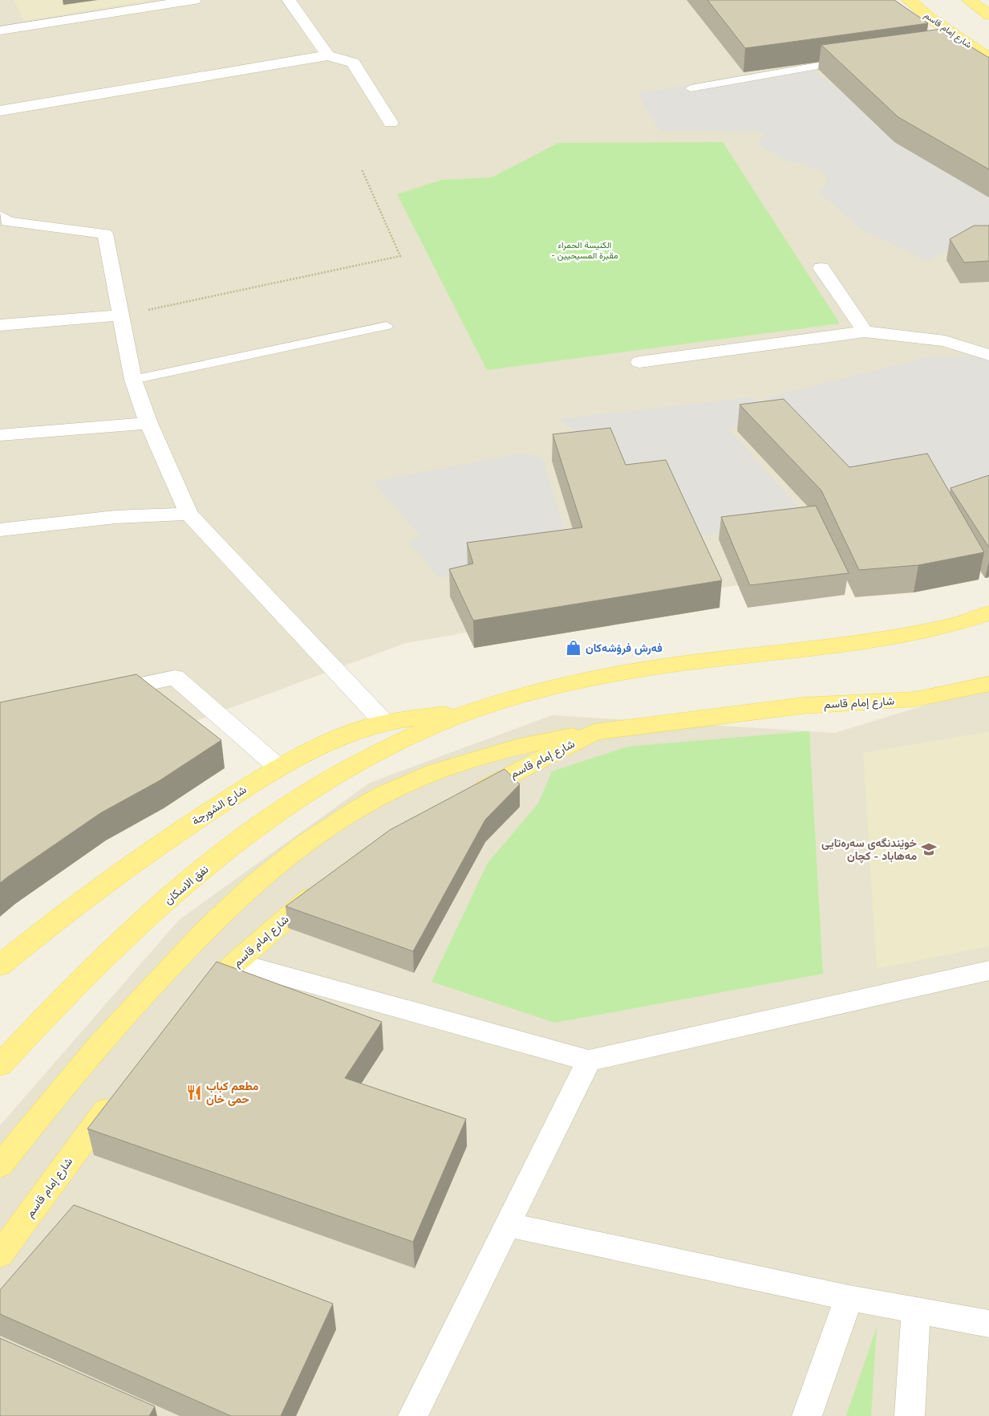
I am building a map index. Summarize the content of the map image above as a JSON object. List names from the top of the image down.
{
  "streets": {
    "main road": ["شارع إمام قاسم", "شارع الشورجة", "نفق الاسكان"]
  },
  "crossings": [
    ["شارع الشورجة", "نفق الاسكان"]
  ],
  "parks": ["الكنيسة الحمراء - مقبرة المسيحيين"],
  "places": {
    "shop": ["فەرش فرۆشەکان"],
    "school or university": ["خوێندنگەی سەرەتایی مەهاباد - کچان"],
    "restaurant": ["مطعم كباب حمى خان"]
  }
}
